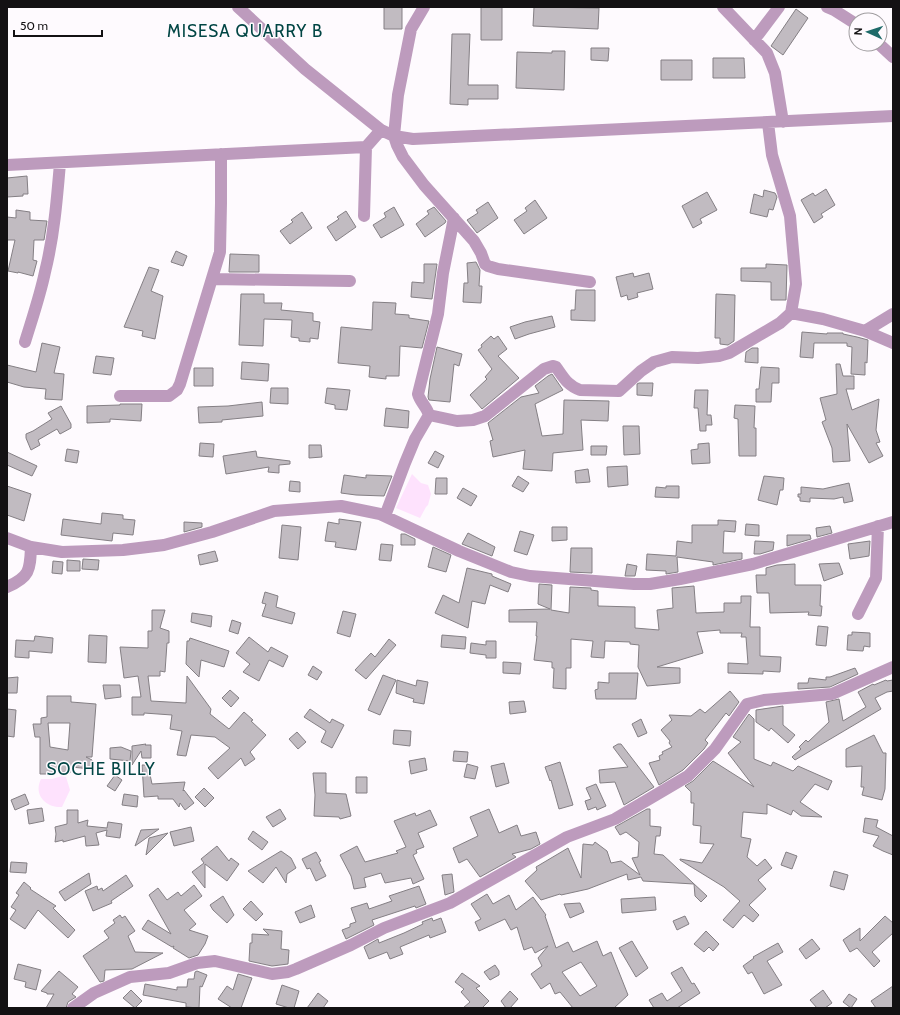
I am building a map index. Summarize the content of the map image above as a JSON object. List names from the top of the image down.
{
  "districts": ["MISESA QUARRY B", "SOCHE BILLY"],
  "scale_bar": "50 m",
  "north": "left"
}
